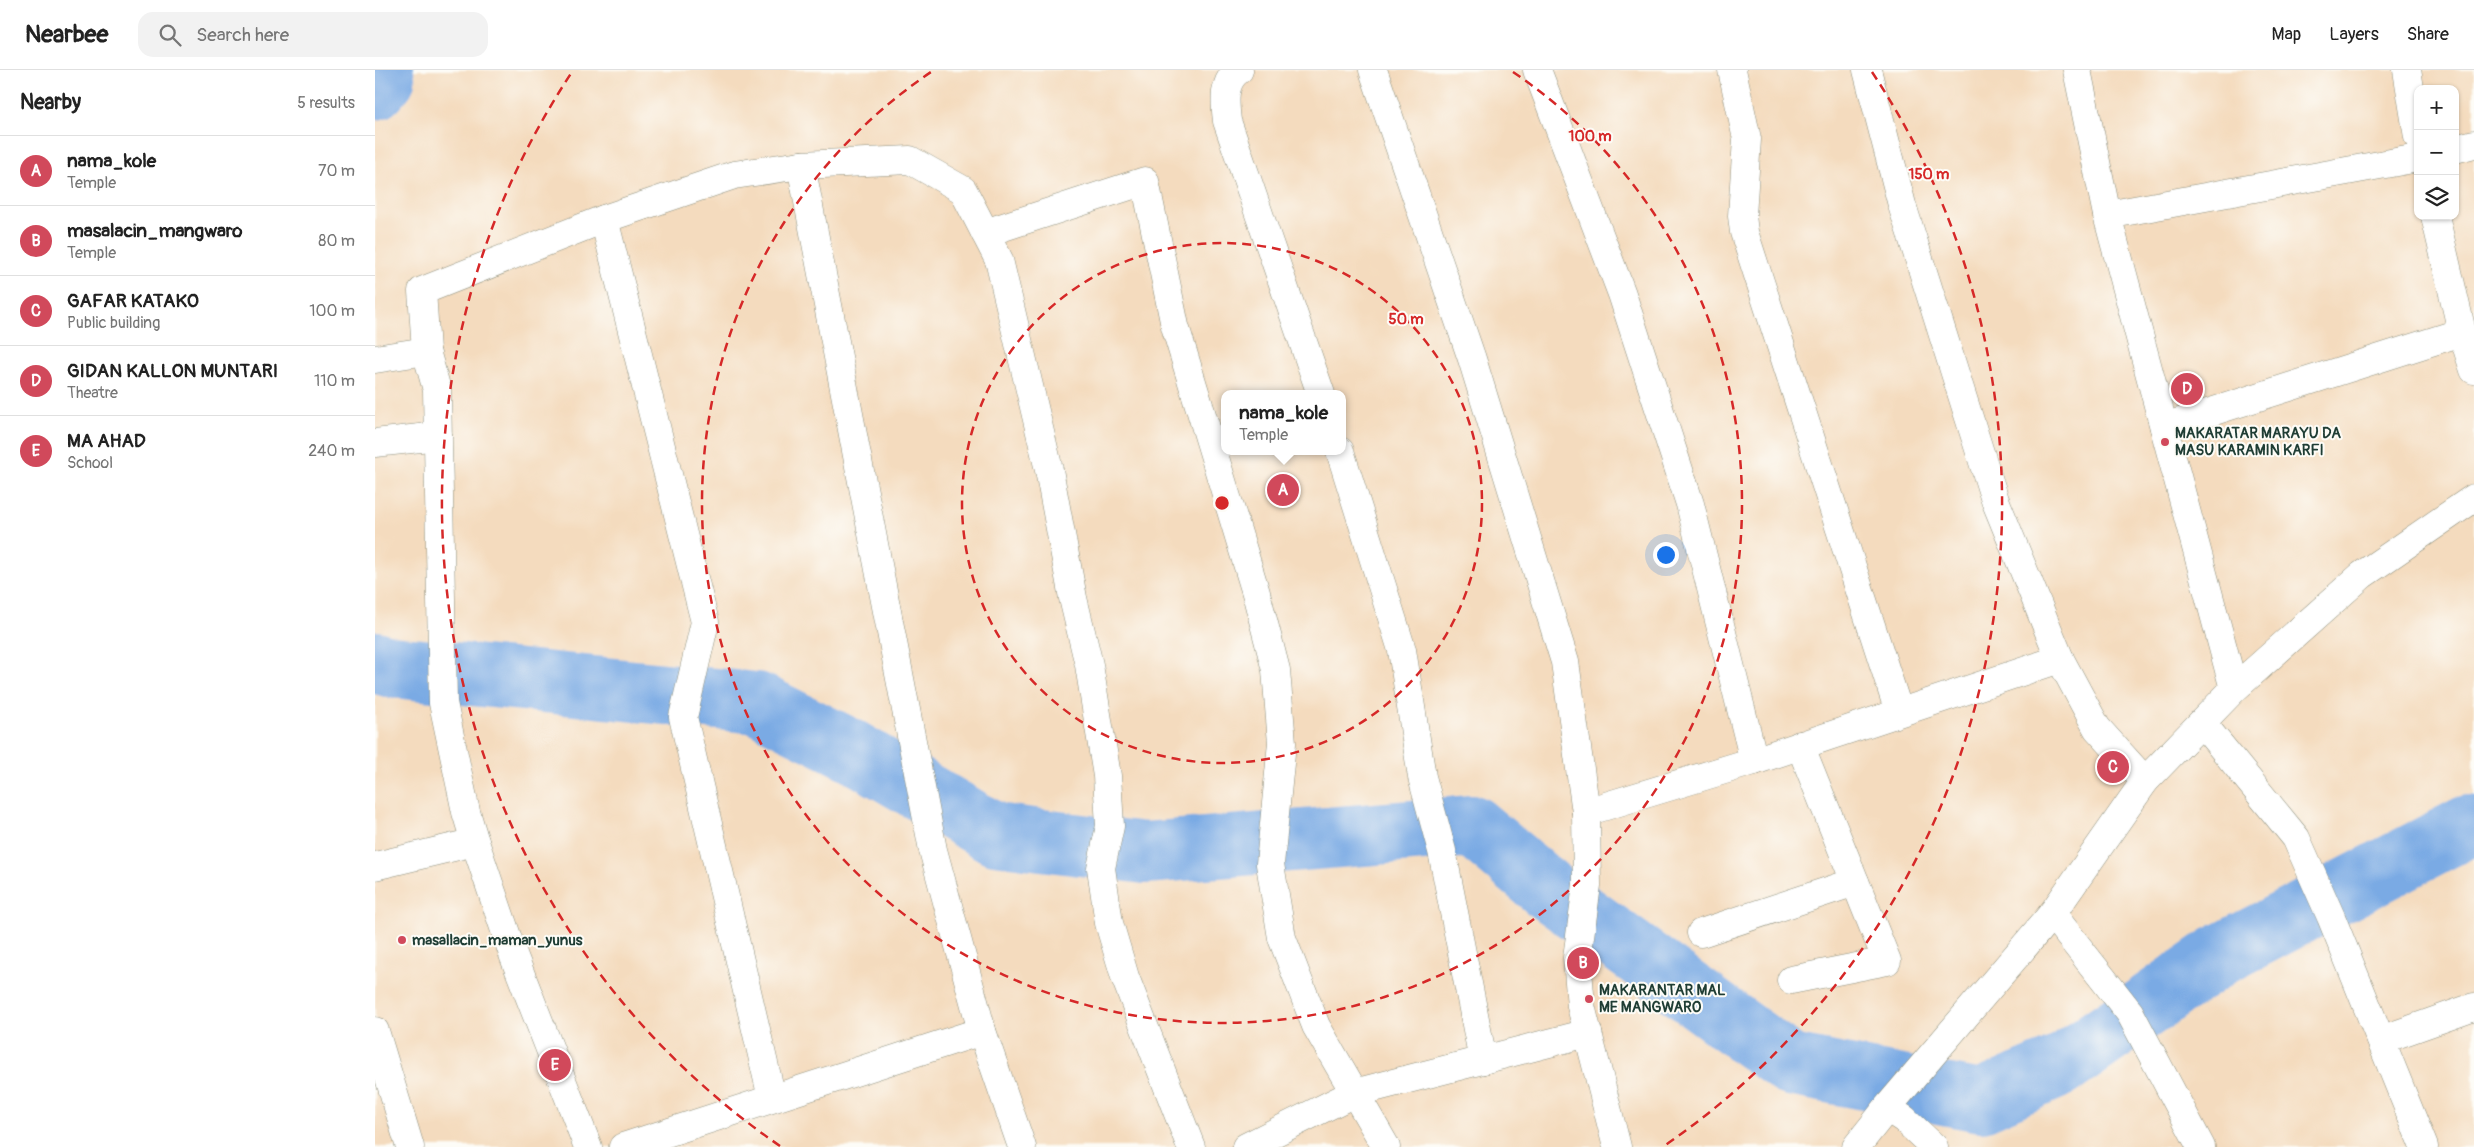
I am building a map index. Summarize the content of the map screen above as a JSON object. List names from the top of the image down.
{
  "places": ["MAKARATAR MARAYU DA MASU KARAMIN KARFI", "masallacin_maman_yunus", "MAKARANTAR MAL ME MANGWARO"],
  "page": {
    "header": "Nearbee",
    "search": "Search here",
    "nav": ["Map", "Layers", "Share"],
    "heading": ["Nearby", "5 results"],
    "map_buttons": ["+", "−"],
    "list": [
      {
        "mark": "A",
        "name": "nama_kole",
        "note": "Temple",
        "value": "70 m"
      },
      {
        "mark": "B",
        "name": "masalacin_mangwaro",
        "note": "Temple",
        "value": "80 m"
      },
      {
        "mark": "C",
        "name": "GAFAR KATAKO",
        "note": "Public building",
        "value": "100 m"
      },
      {
        "mark": "D",
        "name": "GIDAN KALLON MUNTARI",
        "note": "Theatre",
        "value": "110 m"
      },
      {
        "mark": "E",
        "name": "MA AHAD",
        "note": "School",
        "value": "240 m"
      }
    ],
    "pins": [
      "D",
      "A",
      "C",
      "B",
      "E"
    ],
    "popup": ["nama_kole", "Temple"]
  },
  "rings": ["100 m", "150 m", "50 m"]
}
